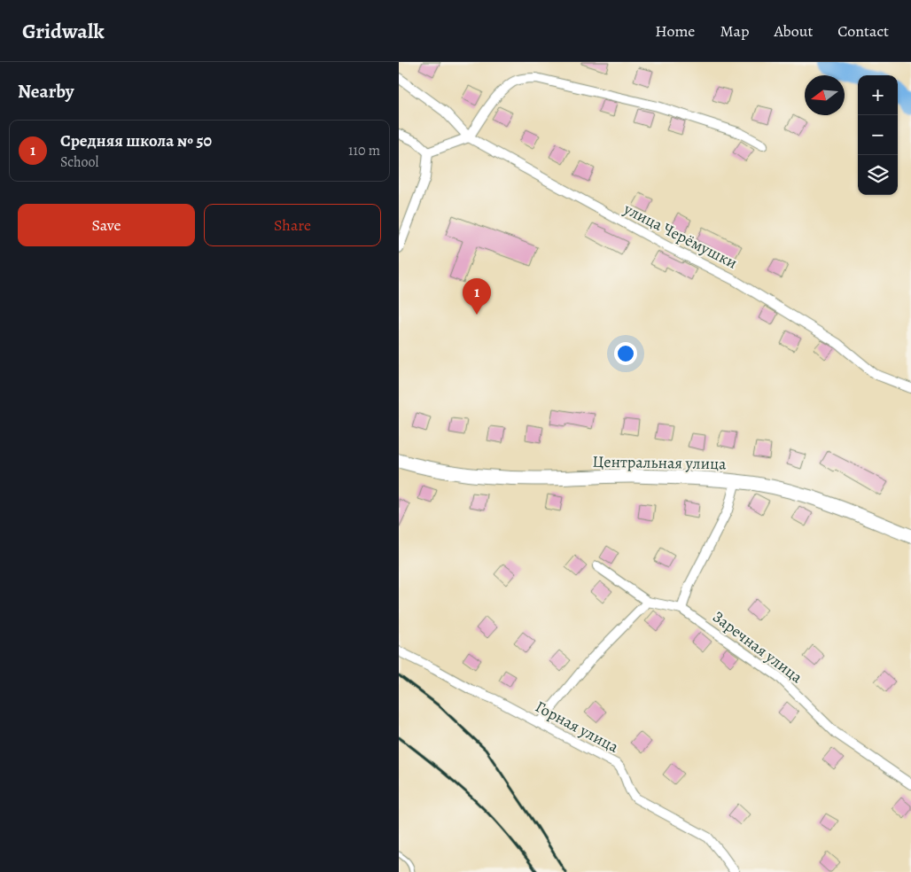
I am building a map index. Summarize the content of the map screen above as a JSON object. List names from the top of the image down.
{
  "streets": {
    "street": [
      "улица Черёмушки",
      "Центральная улица",
      "Заречная улица",
      "Горная улица"
    ]
  },
  "north": "left",
  "page": {
    "header": "Gridwalk",
    "nav": [
      "Home",
      "Map",
      "About",
      "Contact"
    ],
    "heading": "Nearby",
    "map_buttons": ["+", "−"],
    "list": [
      {
        "mark": "1",
        "name": "Средняя школа № 50",
        "note": "School",
        "value": "110 m"
      }
    ],
    "buttons": ["Save", "Share"],
    "pins": "1"
  }
}
